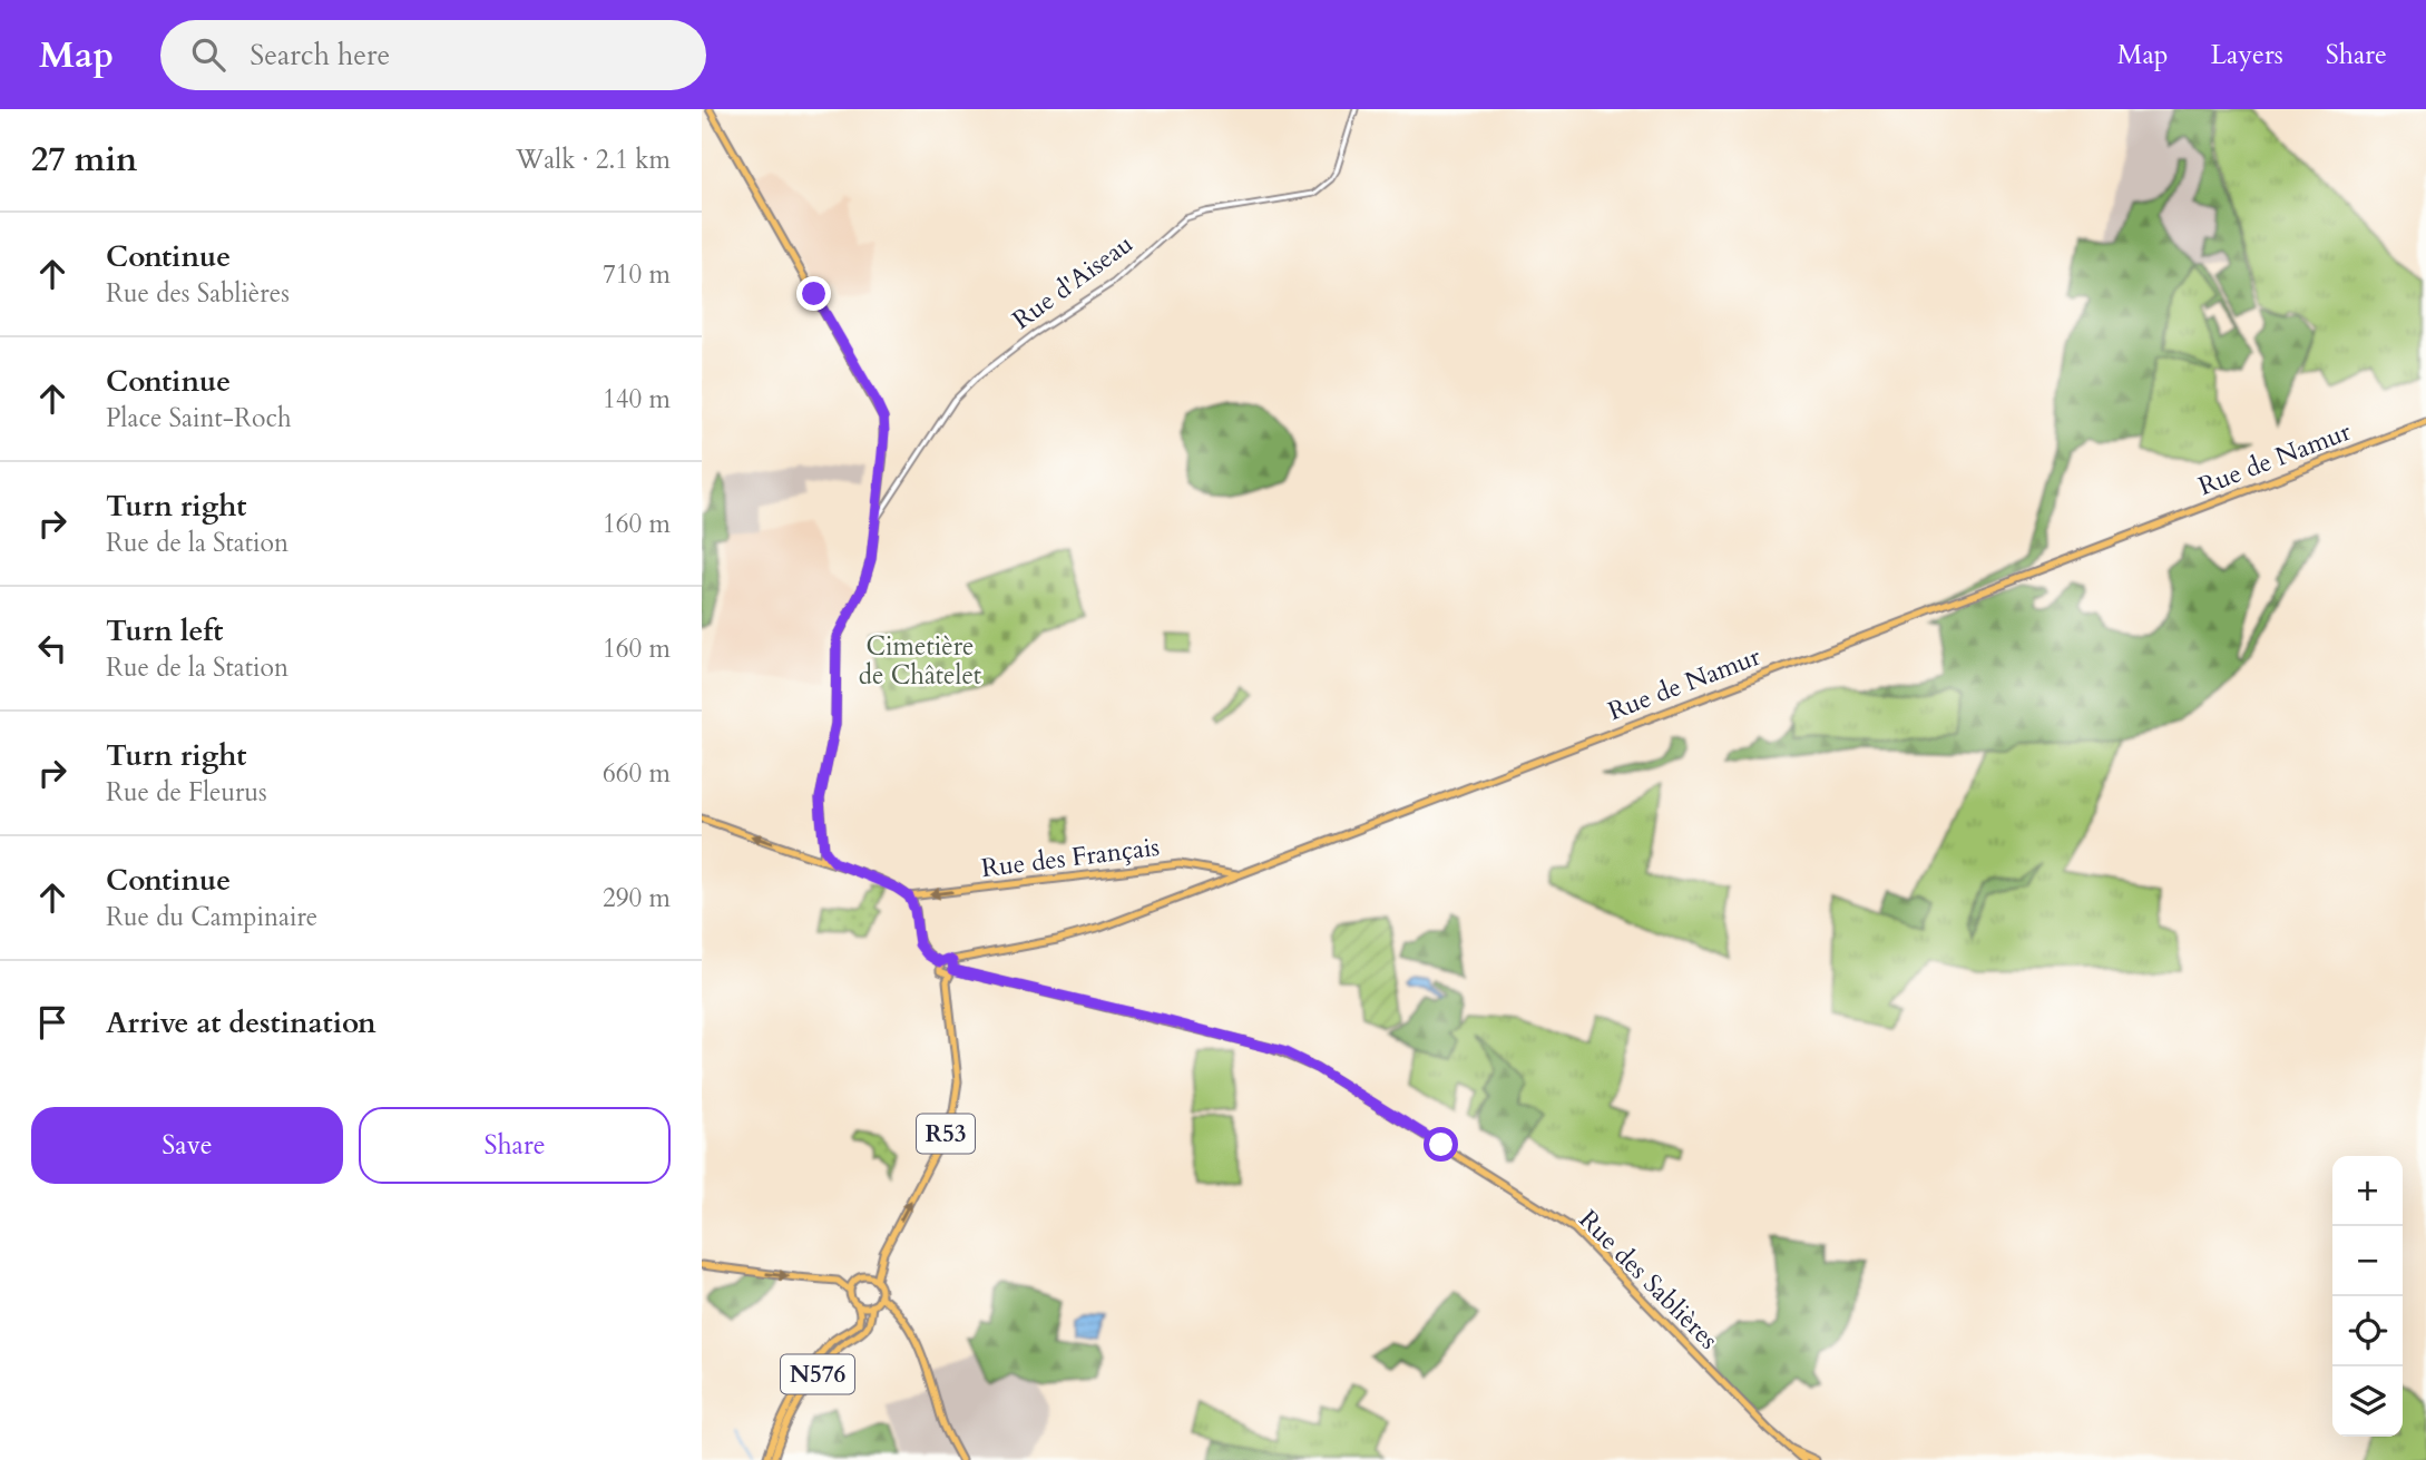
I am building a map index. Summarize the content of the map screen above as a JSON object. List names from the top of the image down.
{
  "streets": {
    "main road": [
      "Rue de Namur",
      "Rue des Français",
      "R53",
      "Rue des Sablières",
      "N576"
    ],
    "street": ["Rue d'Aiseau"]
  },
  "crossings": [
    ["Rue de Namur", "Rue des Français"],
    ["Rue de Namur", "R53"],
    ["R53", "Rue des Sablières"],
    ["R53", "N576"]
  ],
  "one_way": ["Rue des Français"],
  "parks": ["Cimetière de Châtelet"],
  "page": {
    "header": "Map",
    "search": "Search here",
    "nav": ["Map", "Layers", "Share"],
    "heading": ["27 min", "Walk · 2.1 km"],
    "list": [
      ["Continue", "Rue des Sablières", "710 m"],
      ["Continue", "Place Saint-Roch", "140 m"],
      ["Turn right", "Rue de la Station", "160 m"],
      ["Turn left", "Rue de la Station", "160 m"],
      ["Turn right", "Rue de Fleurus", "660 m"],
      ["Continue", "Rue du Campinaire", "290 m"],
      "Arrive at destination"
    ],
    "buttons": ["Save", "Share"],
    "map_buttons": ["+", "−"]
  }
}
